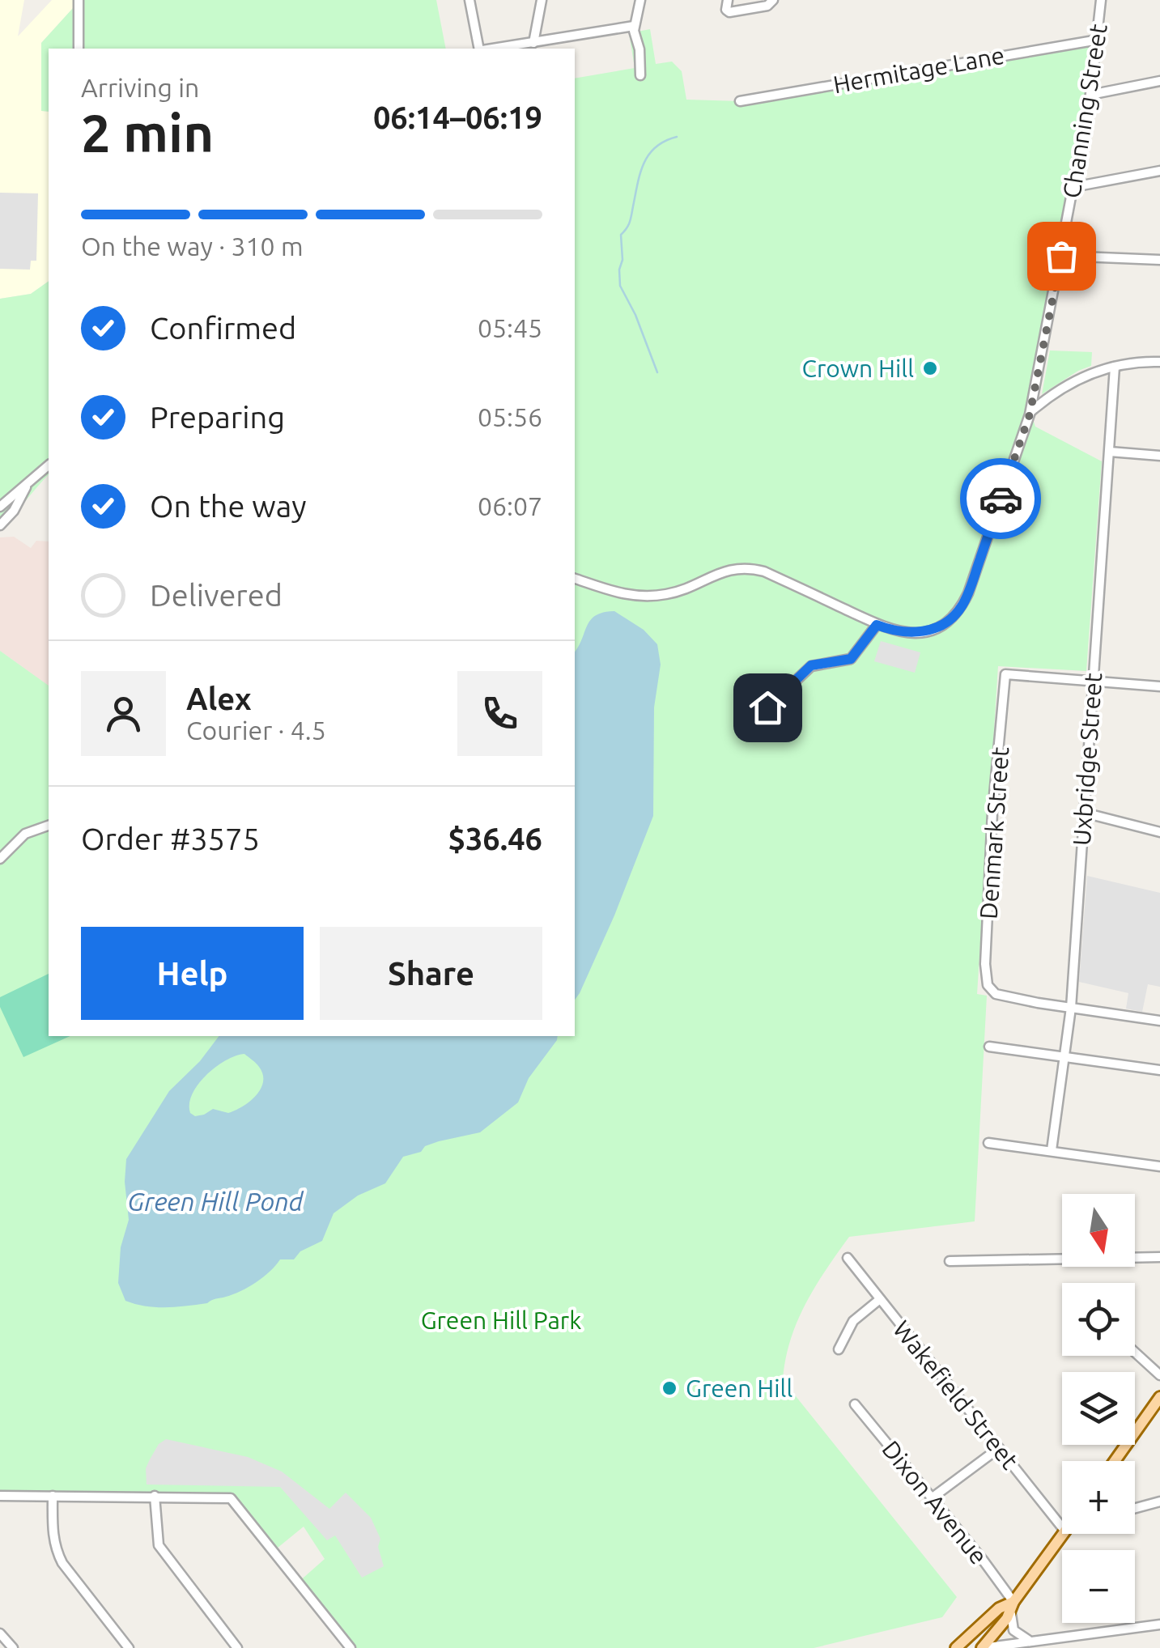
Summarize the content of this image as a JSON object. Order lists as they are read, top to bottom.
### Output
{
  "streets": {
    "street": [
      "Hermitage Lane",
      "Channing Street",
      "Uxbridge Street",
      "Denmark Street",
      "Wakefield Street",
      "Dixon Avenue"
    ]
  },
  "crossings": [
    ["Hermitage Lane", "Channing Street"],
    ["Uxbridge Street", "Denmark Street"]
  ],
  "water": ["Green Hill Pond"],
  "parks": ["Green Hill Park"],
  "places": ["Crown Hill", "Green Hill"],
  "north": "bottom",
  "page": {
    "heading": ["2 min", "Arriving in", "06:14–06:19"],
    "panel": [
      "Alex",
      "Courier · 4.5",
      "Order #3575",
      "$36.46"
    ],
    "bar": "On the way · 310 m",
    "list": [
      ["Confirmed", "05:45"],
      ["Preparing", "05:56"],
      ["On the way", "06:07"],
      "Delivered"
    ],
    "buttons": ["Help", "Share"],
    "map_buttons": ["+", "−"]
  }
}
